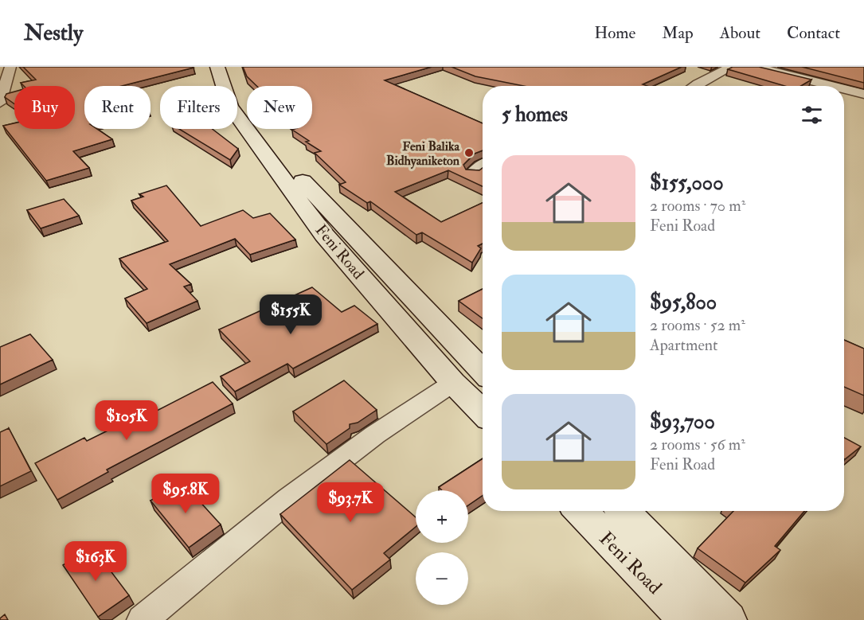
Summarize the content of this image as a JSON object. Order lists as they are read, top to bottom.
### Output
{
  "streets": {
    "main road": ["Feni Road"]
  },
  "places": ["Feni Balika Bidhyaniketon"],
  "page": {
    "header": "Nestly",
    "nav": [
      "Home",
      "Map",
      "About",
      "Contact"
    ],
    "chip": [
      "Buy",
      "Rent",
      "Filters",
      "New"
    ],
    "heading": "5 homes",
    "list": [
      {
        "name": "$155,000",
        "note": "2 rooms · 70 m² · Feni Road"
      },
      {
        "name": "$95,800",
        "note": "2 rooms · 52 m² · Apartment"
      },
      {
        "name": "$93,700",
        "note": "2 rooms · 56 m² · Feni Road"
      }
    ],
    "price": [
      "$155K",
      "$105K",
      "$95.8K",
      "$93.7K",
      "$163K"
    ],
    "map_buttons": ["+", "−"]
  }
}
